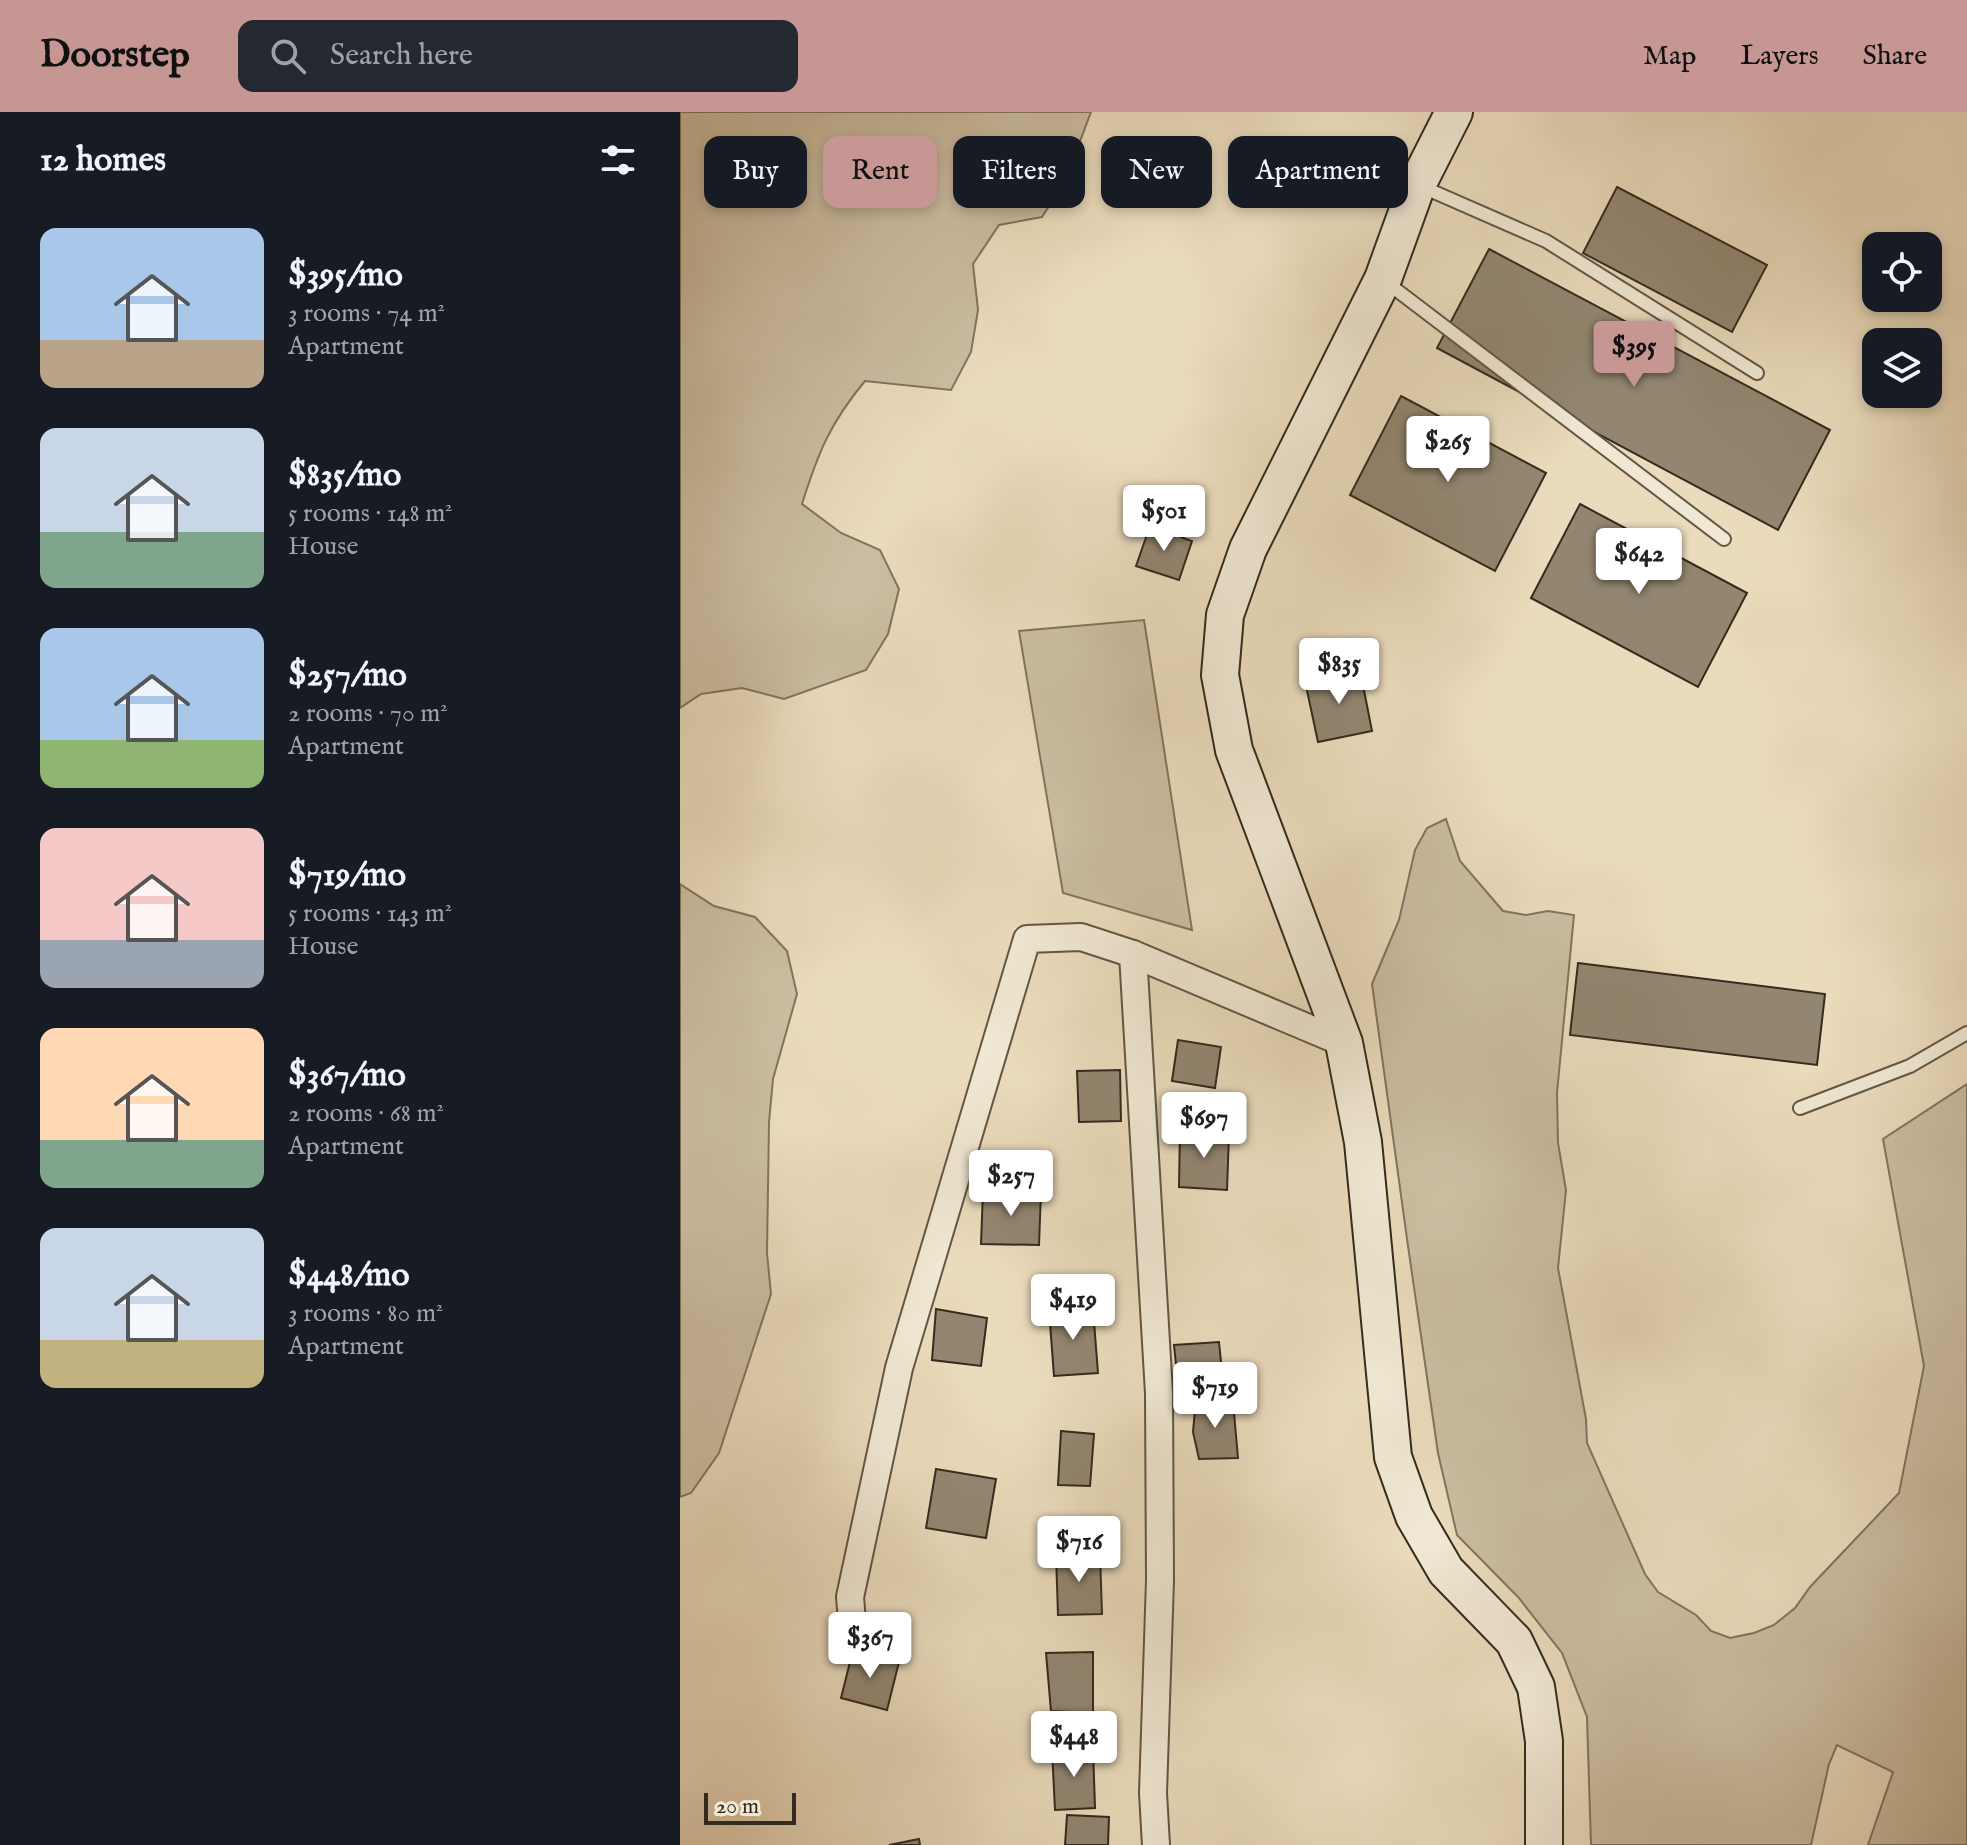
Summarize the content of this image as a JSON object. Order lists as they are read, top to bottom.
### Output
{
  "scale_bar": "20 m",
  "page": {
    "header": "Doorstep",
    "search": "Search here",
    "nav": ["Map", "Layers", "Share"],
    "heading": "12 homes",
    "chip": [
      "Buy",
      "Rent",
      "Filters",
      "New",
      "Apartment"
    ],
    "list": [
      {
        "name": "$395/mo",
        "note": "3 rooms · 74 m² · Apartment"
      },
      {
        "name": "$835/mo",
        "note": "5 rooms · 148 m² · House"
      },
      {
        "name": "$257/mo",
        "note": "2 rooms · 70 m² · Apartment"
      },
      {
        "name": "$719/mo",
        "note": "5 rooms · 143 m² · House"
      },
      {
        "name": "$367/mo",
        "note": "2 rooms · 68 m² · Apartment"
      },
      {
        "name": "$448/mo",
        "note": "3 rooms · 80 m² · Apartment"
      }
    ],
    "price": [
      "$395",
      "$265",
      "$501",
      "$642",
      "$835",
      "$697",
      "$257",
      "$419",
      "$719",
      "$716",
      "$367",
      "$448"
    ],
    "scale": "20 m"
  }
}
